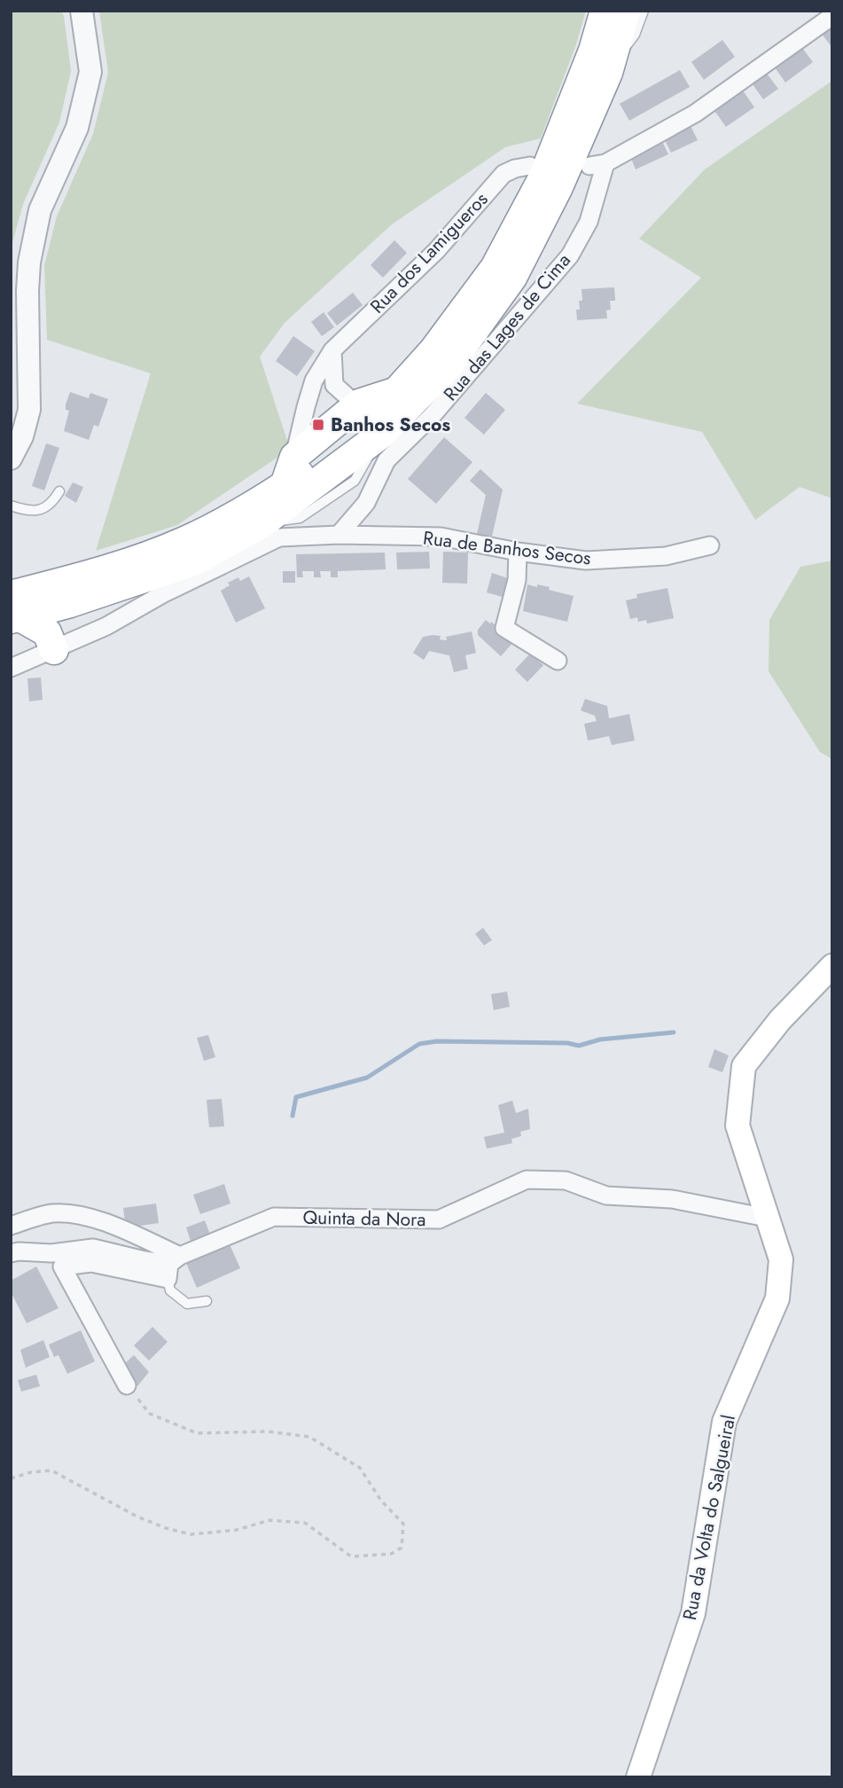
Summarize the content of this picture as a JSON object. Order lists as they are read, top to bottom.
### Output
{
  "streets": {
    "main road": ["Rua da Volta do Salgueiral"],
    "street": [
      "Rua dos Lamigueros",
      "Rua das Lages de Cima",
      "Rua de Banhos Secos",
      "Quinta da Nora"
    ]
  },
  "crossings": [
    ["Rua das Lages de Cima", "Rua de Banhos Secos"],
    ["Quinta da Nora", "Rua da Volta do Salgueiral"]
  ],
  "places": {
    "transit": ["Banhos Secos"]
  }
}
